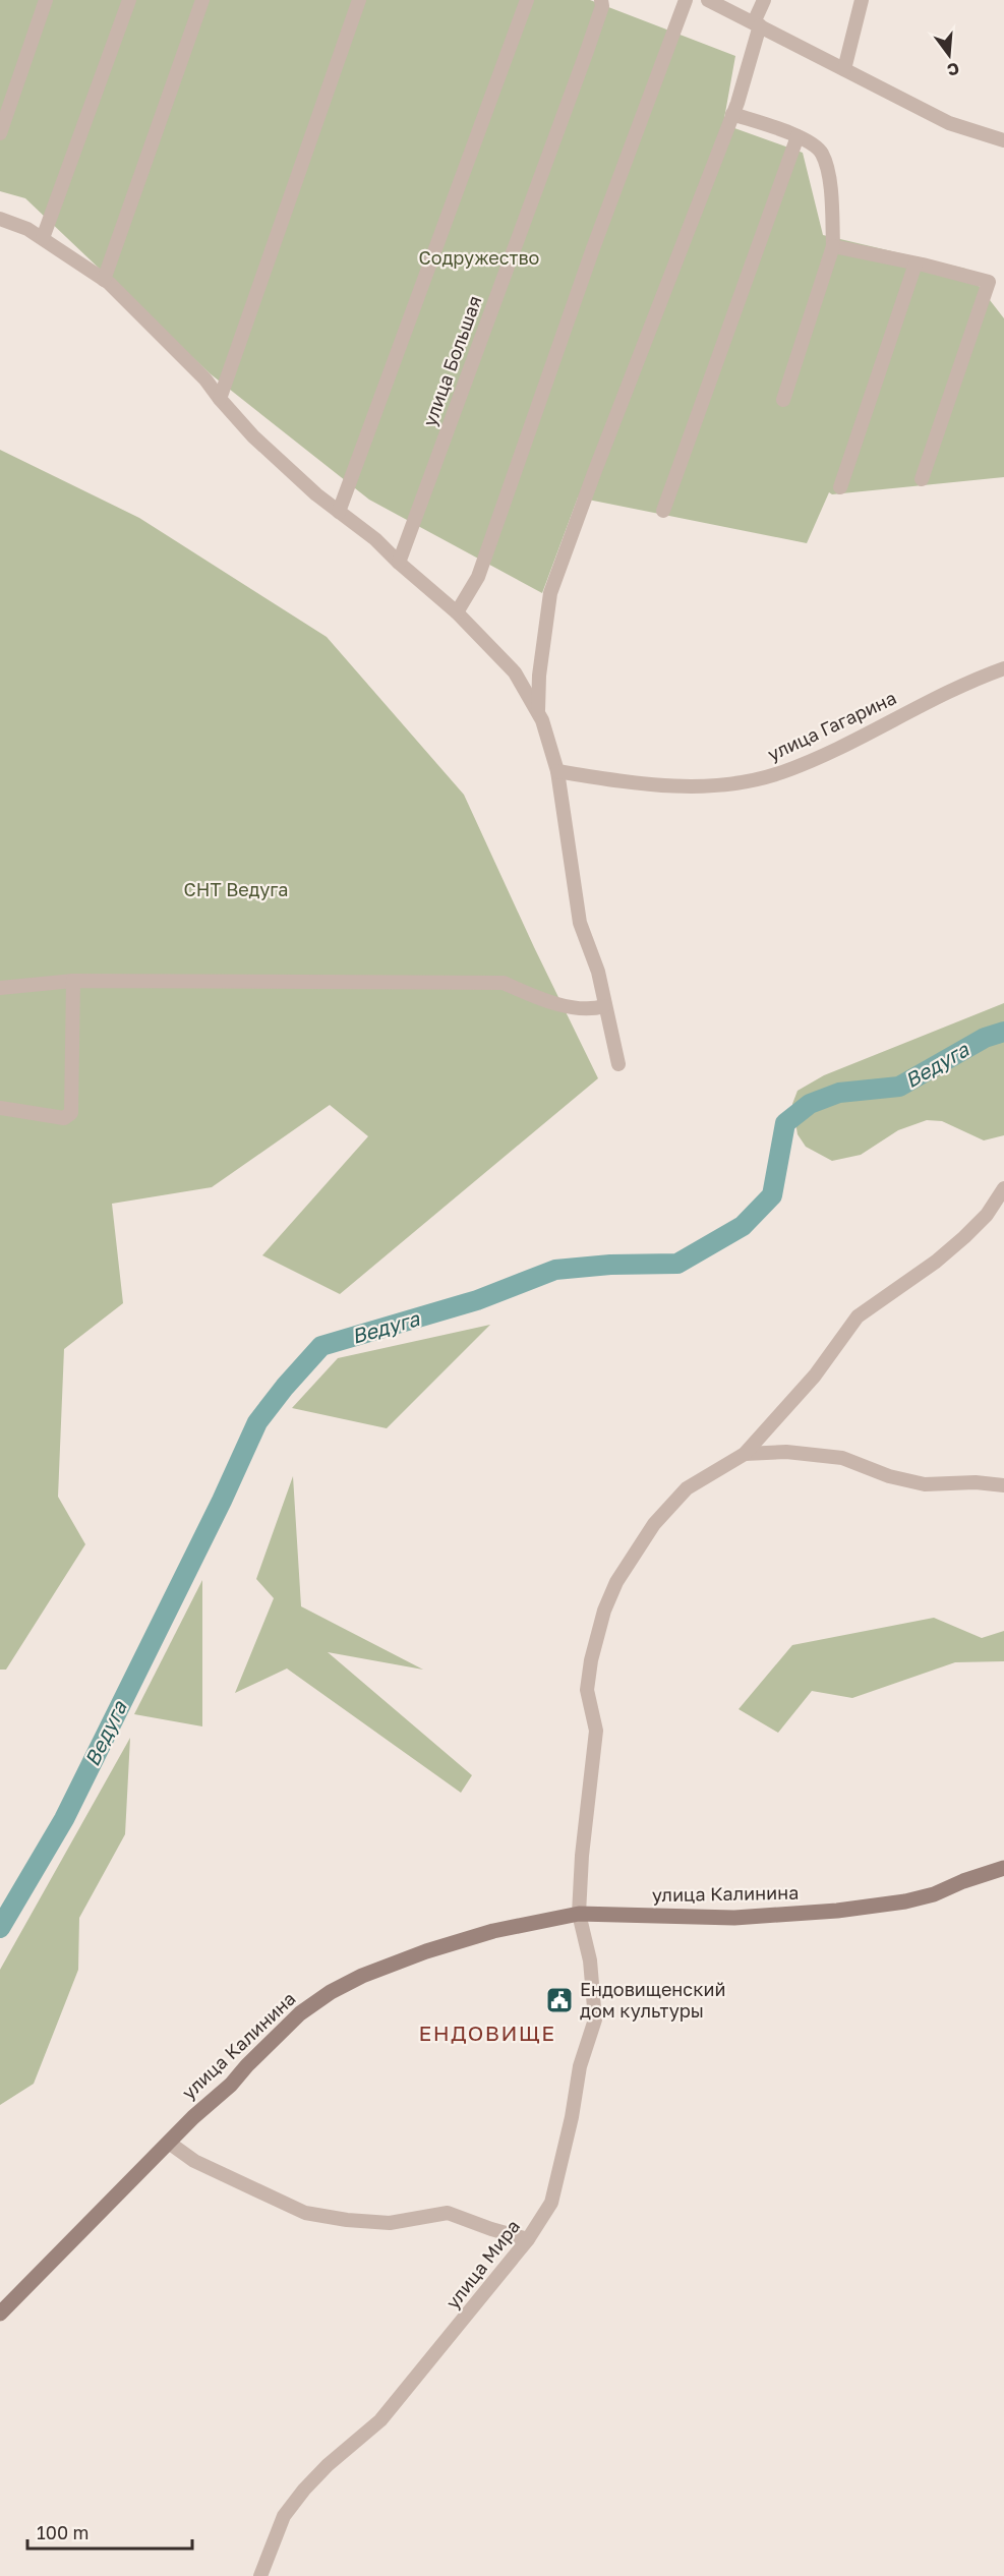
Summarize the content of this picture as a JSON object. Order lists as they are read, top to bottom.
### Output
{
  "streets": {
    "street": [
      "улица Большая",
      "улица Гагарина",
      "улица Калинина",
      "улица Мира"
    ]
  },
  "crossings": [
    ["улица Калинина", "улица Мира"]
  ],
  "districts": ["ЕНДОВИЩЕ"],
  "water": ["Ведуга"],
  "parks": ["Содружество", "СНТ Ведуга"],
  "places": {
    "public building": ["Ендовищенский дом культуры"]
  },
  "scale_bar": "100 m",
  "north": "bottom"
}
